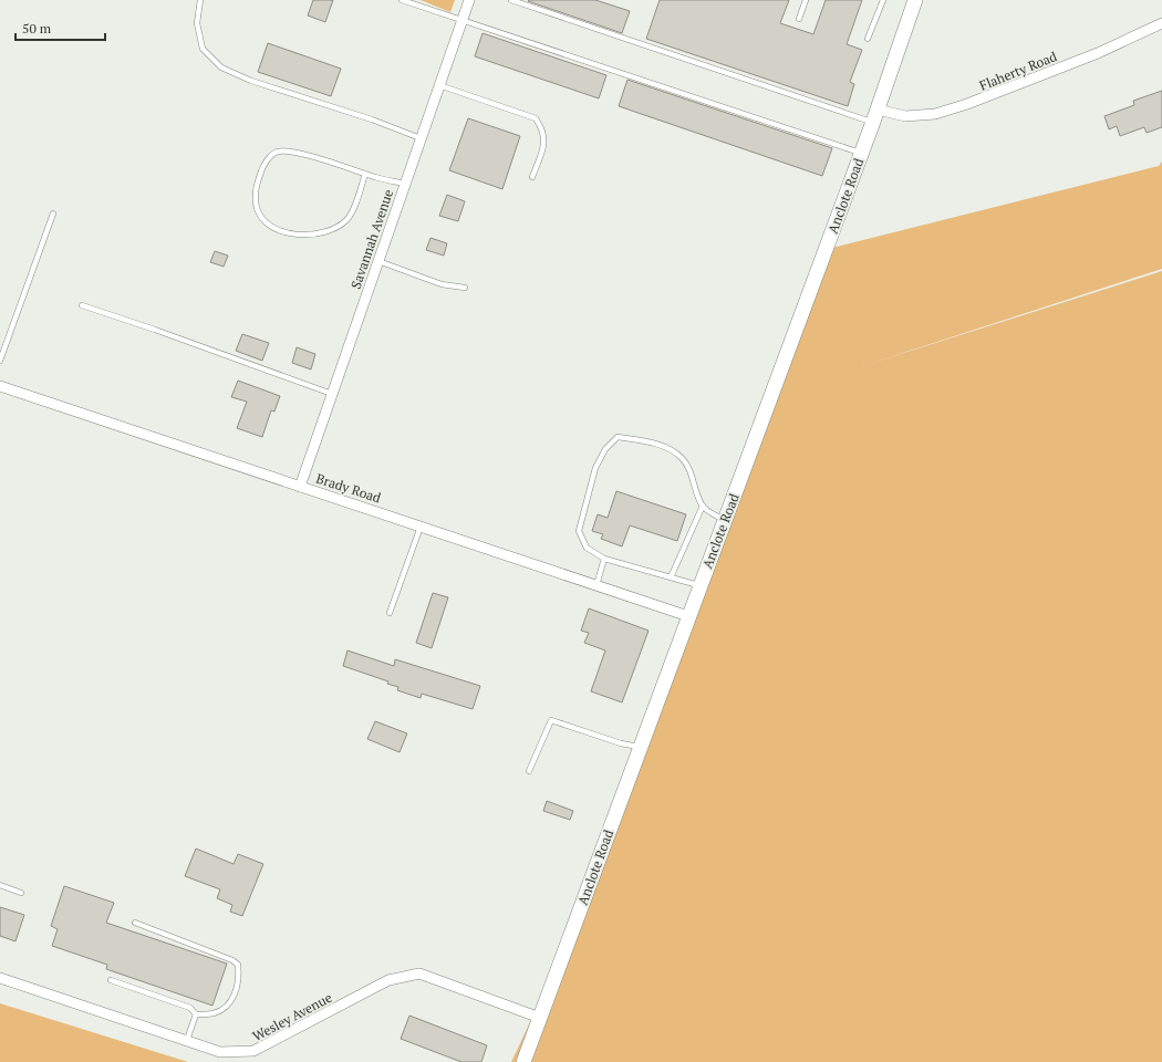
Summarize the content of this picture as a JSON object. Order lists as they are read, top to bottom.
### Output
{
  "streets": {
    "street": [
      "Flaherty Road",
      "Anclote Road",
      "Savannah Avenue",
      "Brady Road",
      "Wesley Avenue"
    ]
  },
  "crossings": [
    ["Flaherty Road", "Anclote Road"],
    ["Anclote Road", "Brady Road"],
    ["Anclote Road", "Wesley Avenue"],
    ["Savannah Avenue", "Brady Road"]
  ],
  "scale_bar": "50 m"
}
